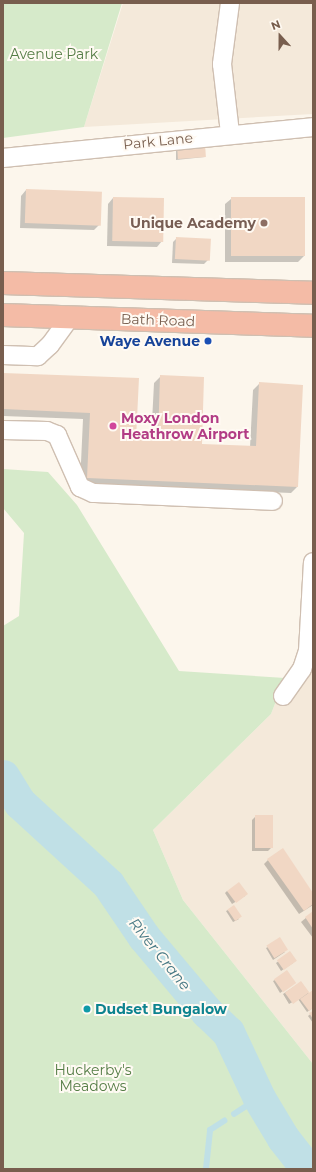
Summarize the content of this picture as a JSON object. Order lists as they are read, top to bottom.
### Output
{
  "streets": {
    "highway": ["Bath Road"],
    "street": ["Park Lane"]
  },
  "water": ["River Crane"],
  "parks": ["Avenue Park", "Huckerby's Meadows"],
  "places": [
    "Unique Academy",
    "Waye Avenue",
    "Moxy London Heathrow Airport",
    "Dudset Bungalow"
  ],
  "north": "top"
}
